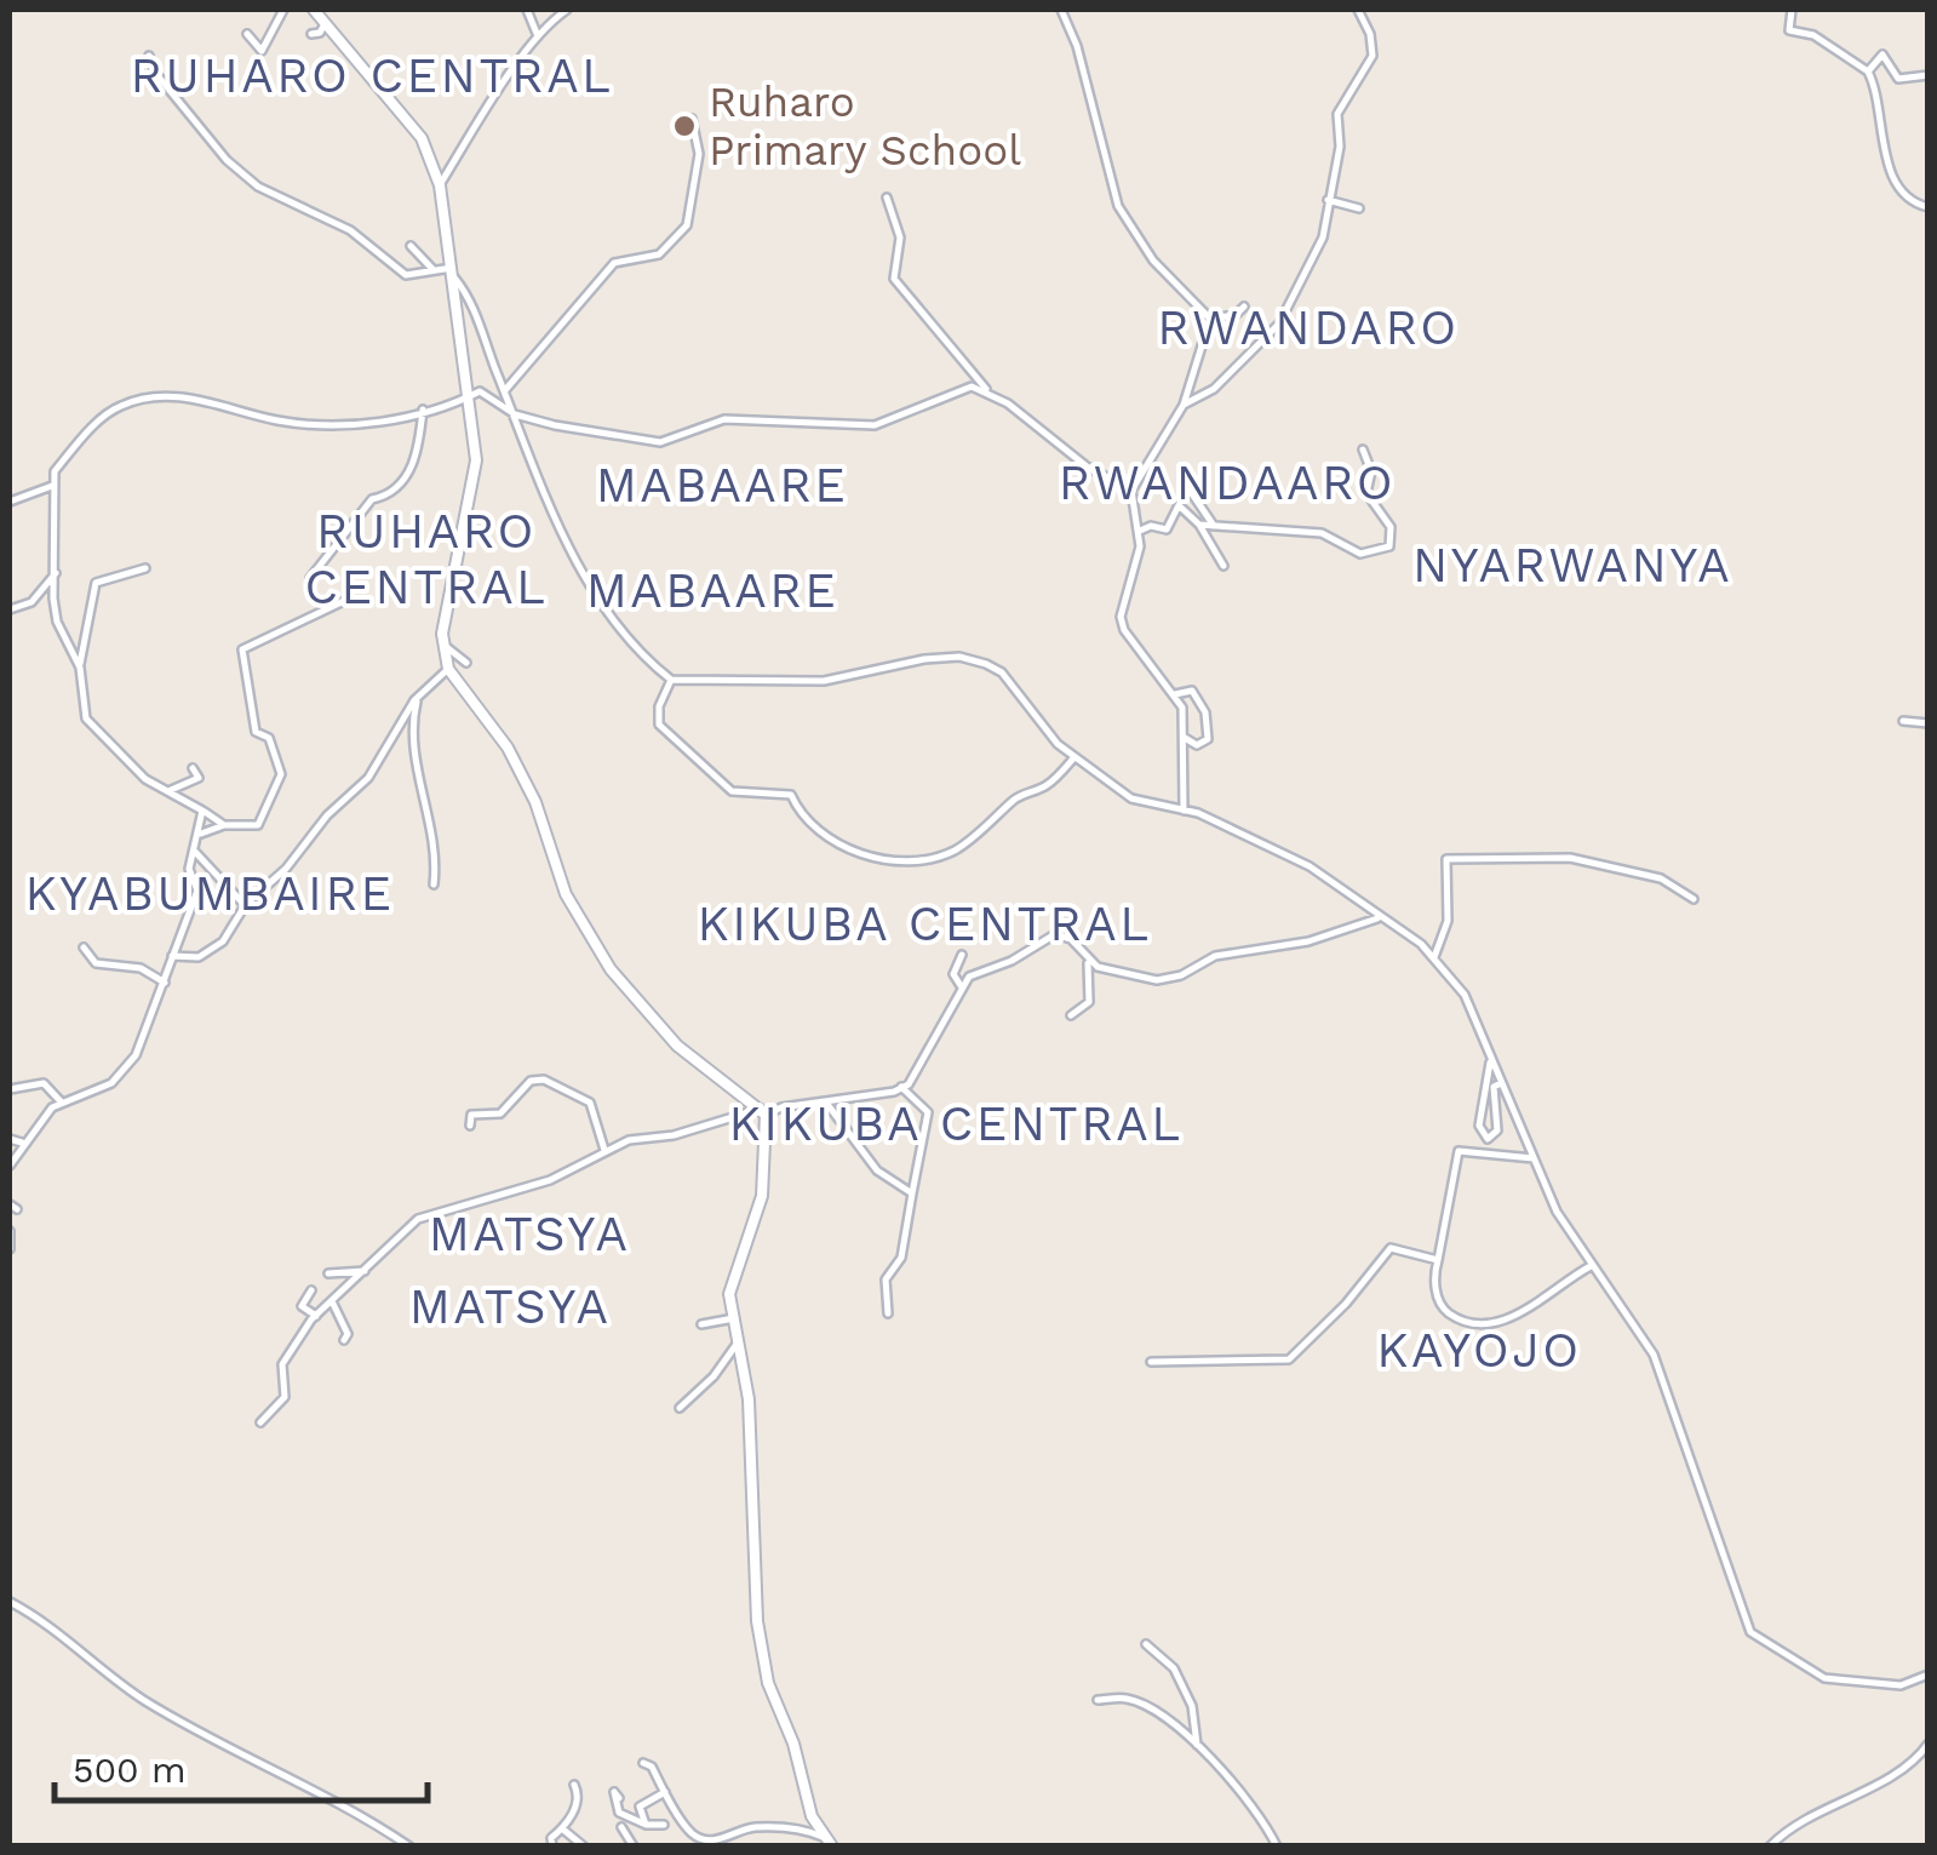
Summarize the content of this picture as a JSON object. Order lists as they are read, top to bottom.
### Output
{
  "districts": [
    "RUHARO CENTRAL",
    "RWANDARO",
    "RWANDAARO",
    "MABAARE",
    "RUHARO CENTRAL",
    "NYARWANYA",
    "MABAARE",
    "KYABUMBAIRE",
    "KIKUBA CENTRAL",
    "KIKUBA CENTRAL",
    "MATSYA",
    "MATSYA",
    "KAYOJO"
  ],
  "places": ["Ruharo Primary School"],
  "scale_bar": "500 m"
}
